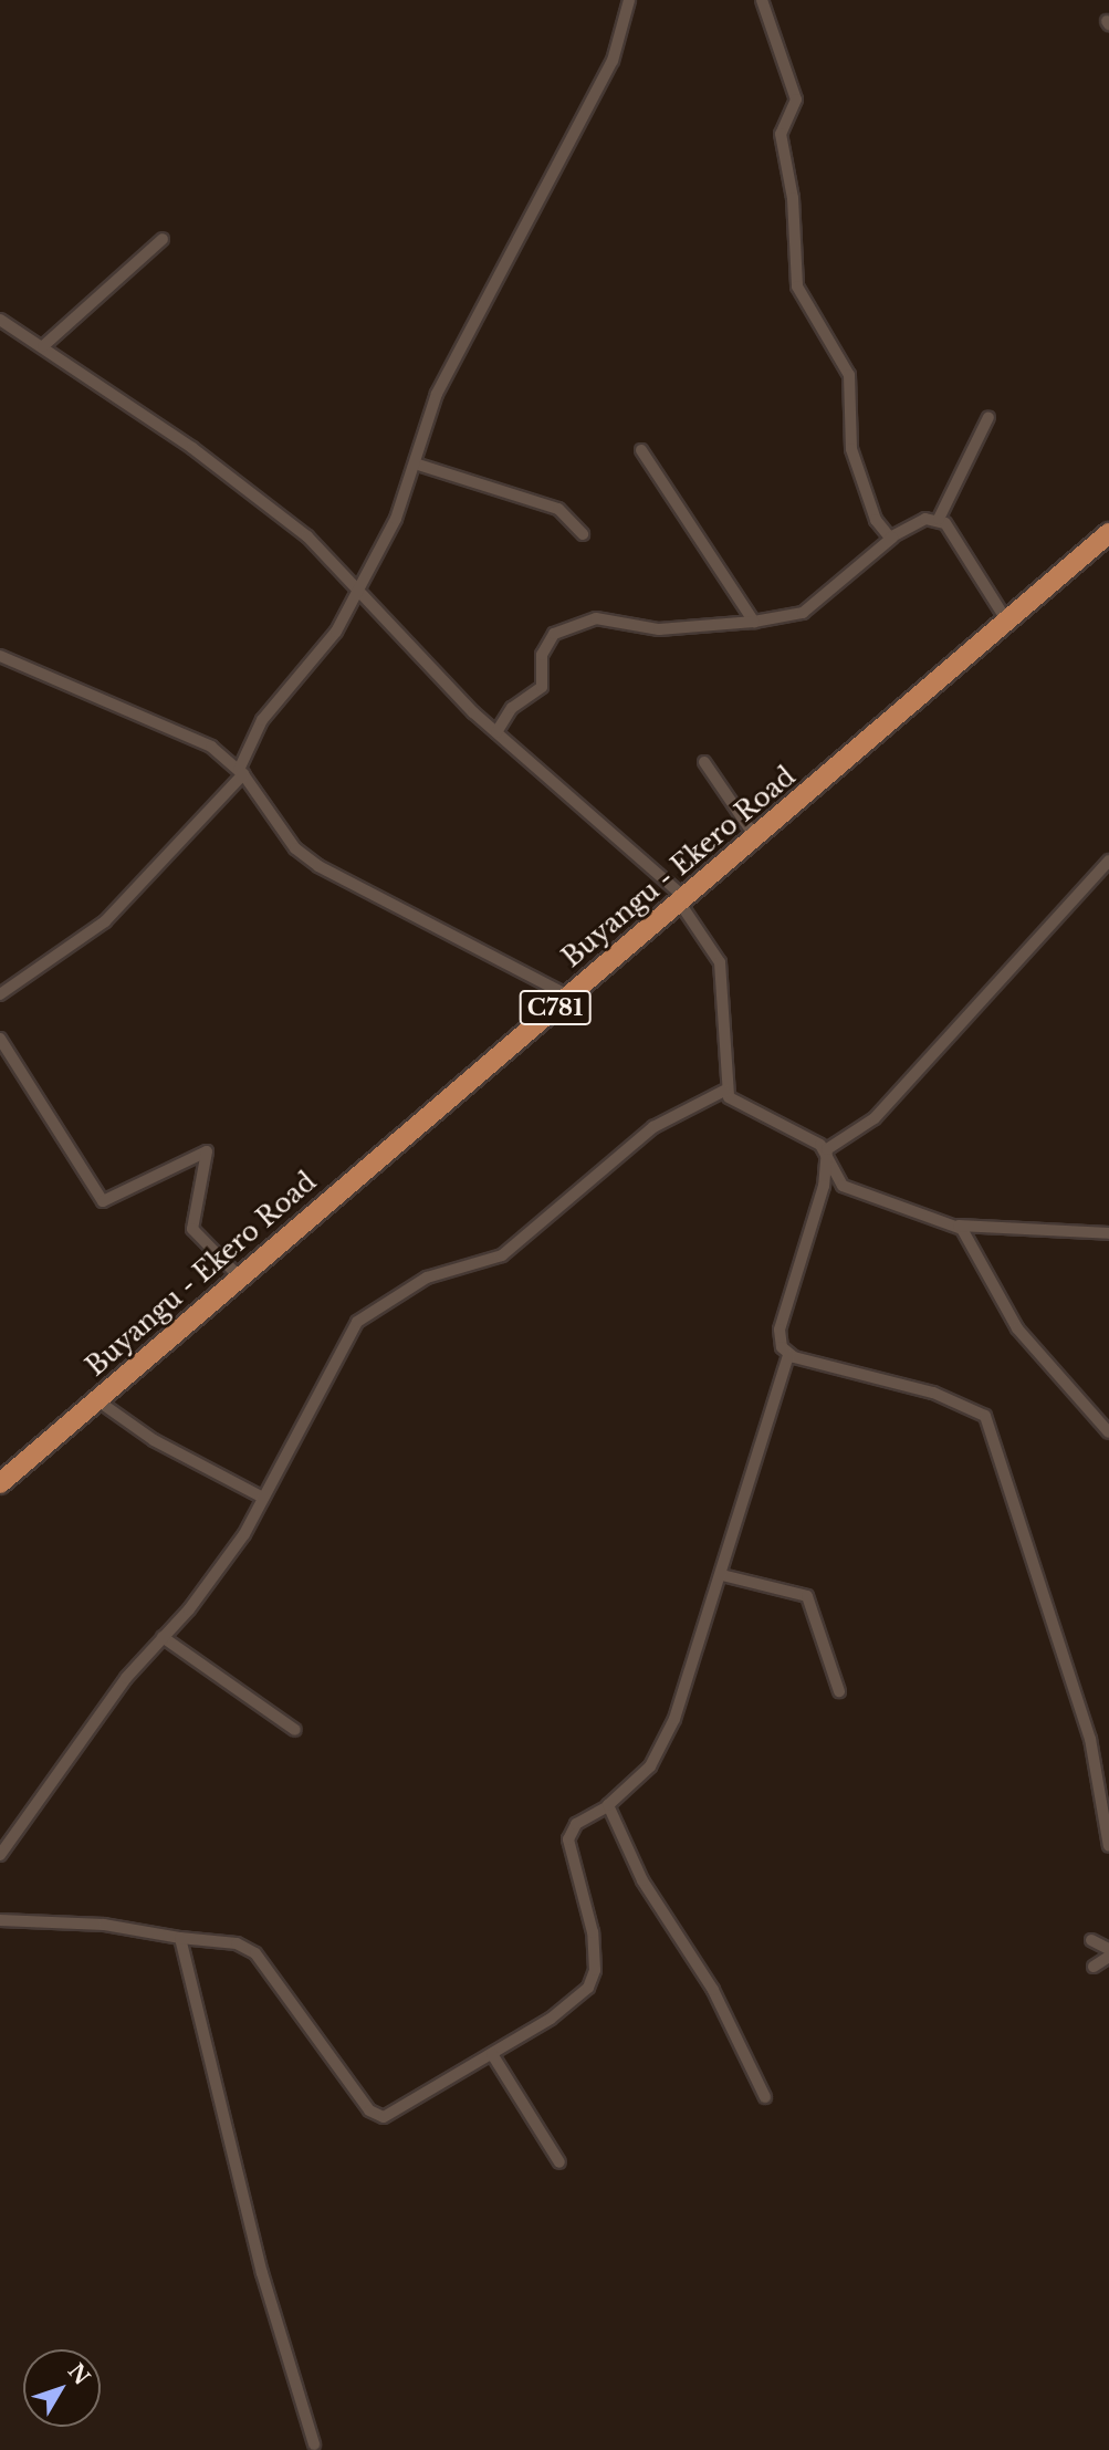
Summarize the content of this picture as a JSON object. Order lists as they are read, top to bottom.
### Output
{
  "streets": {
    "main road": ["Buyangu - Ekero Road", "C781"]
  },
  "north": "top right"
}
